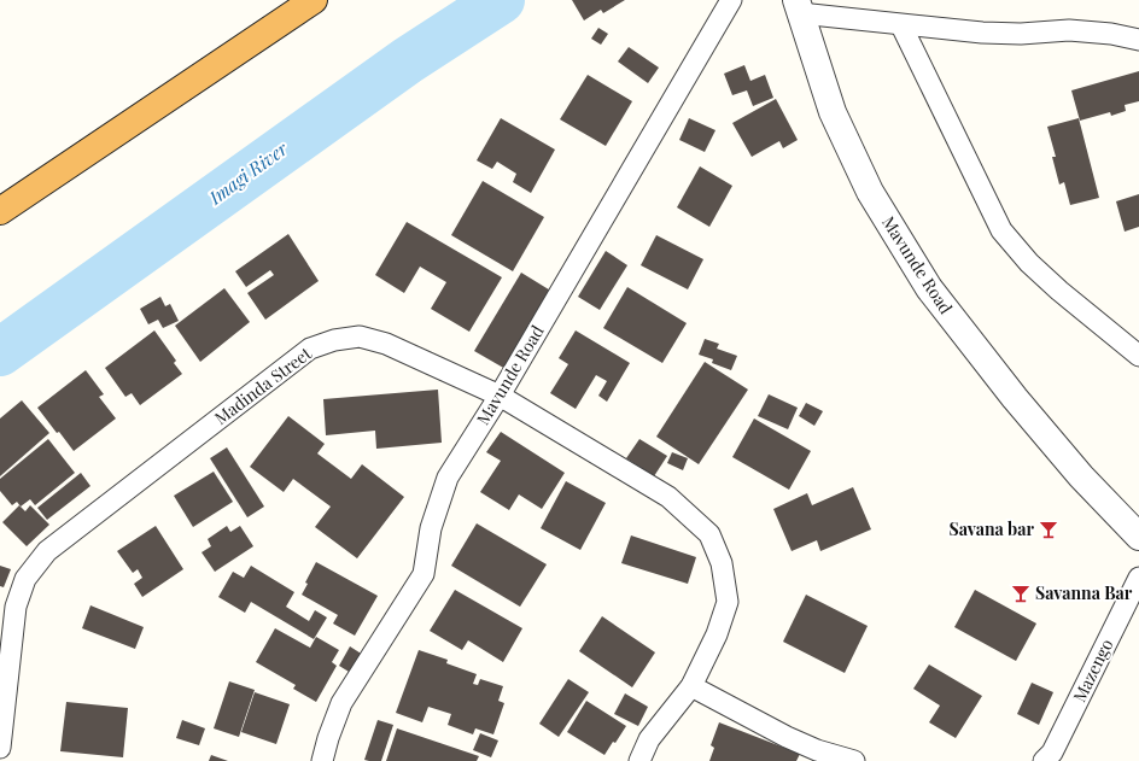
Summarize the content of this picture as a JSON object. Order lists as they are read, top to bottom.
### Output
{
  "streets": {
    "street": ["Mavunde Road", "Madinda Street", "Mazengo"]
  },
  "crossings": [
    ["Mavunde Road", "Madinda Street"]
  ],
  "water": ["Imagi River"],
  "places": {
    "bar": ["Savana bar", "Savanna Bar"]
  }
}
